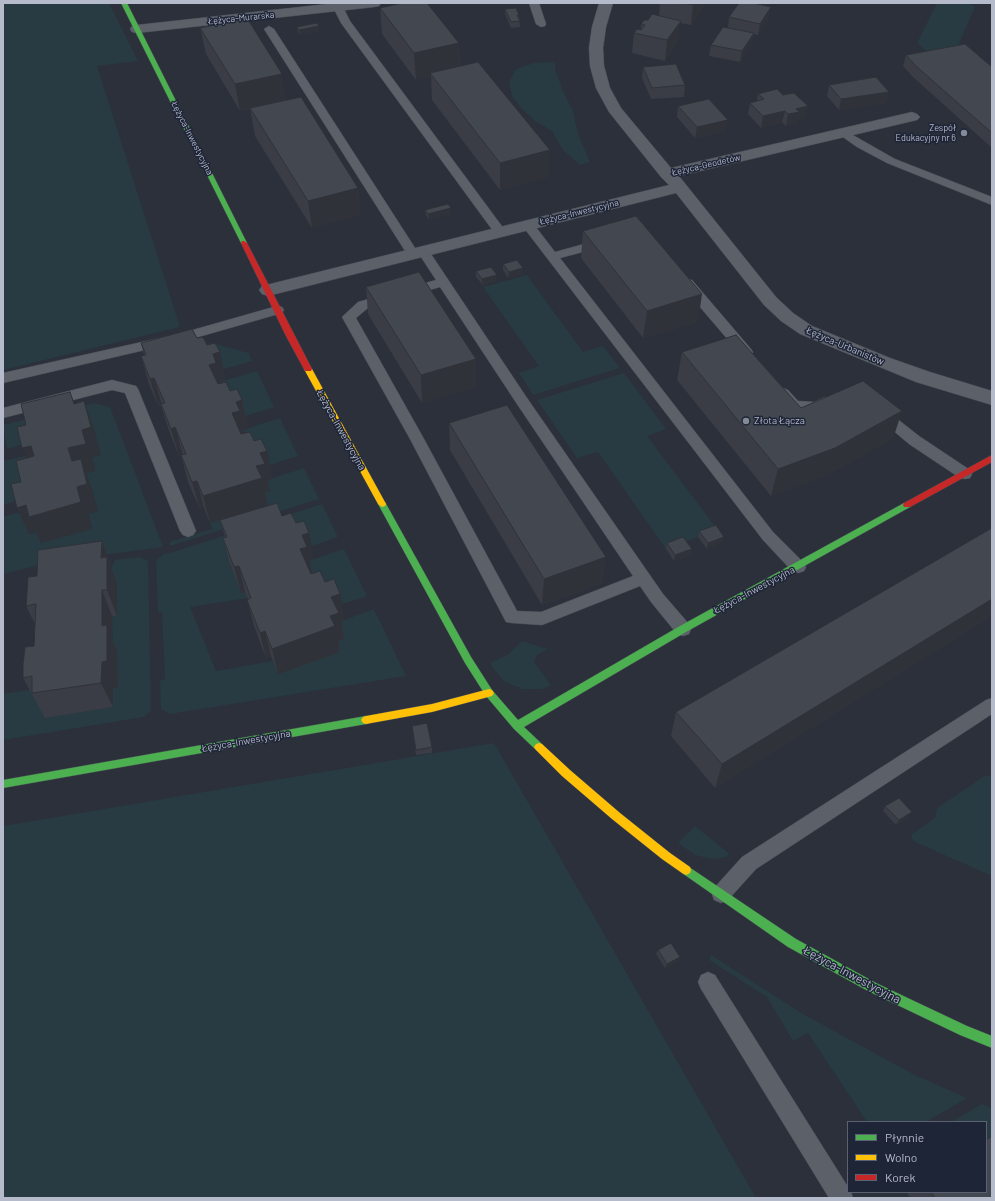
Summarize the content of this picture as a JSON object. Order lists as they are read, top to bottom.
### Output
{
  "streets": {
    "street": [
      "Łężyca-Murarska",
      "Łężyca-Inwestycyjna",
      "Łężyca-Geodetów",
      "Łężyca-Urbanistów"
    ]
  },
  "crossings": [
    ["Łężyca-Murarska", "Łężyca-Inwestycyjna"],
    ["Łężyca-Inwestycyjna", "Łężyca-Urbanistów"],
    ["Łężyca-Geodetów", "Łężyca-Urbanistów"]
  ],
  "places": ["Zespół Edukacyjny nr 6", "Złota Łącza"],
  "legend": ["Płynnie", "Wolno", "Korek"]
}
